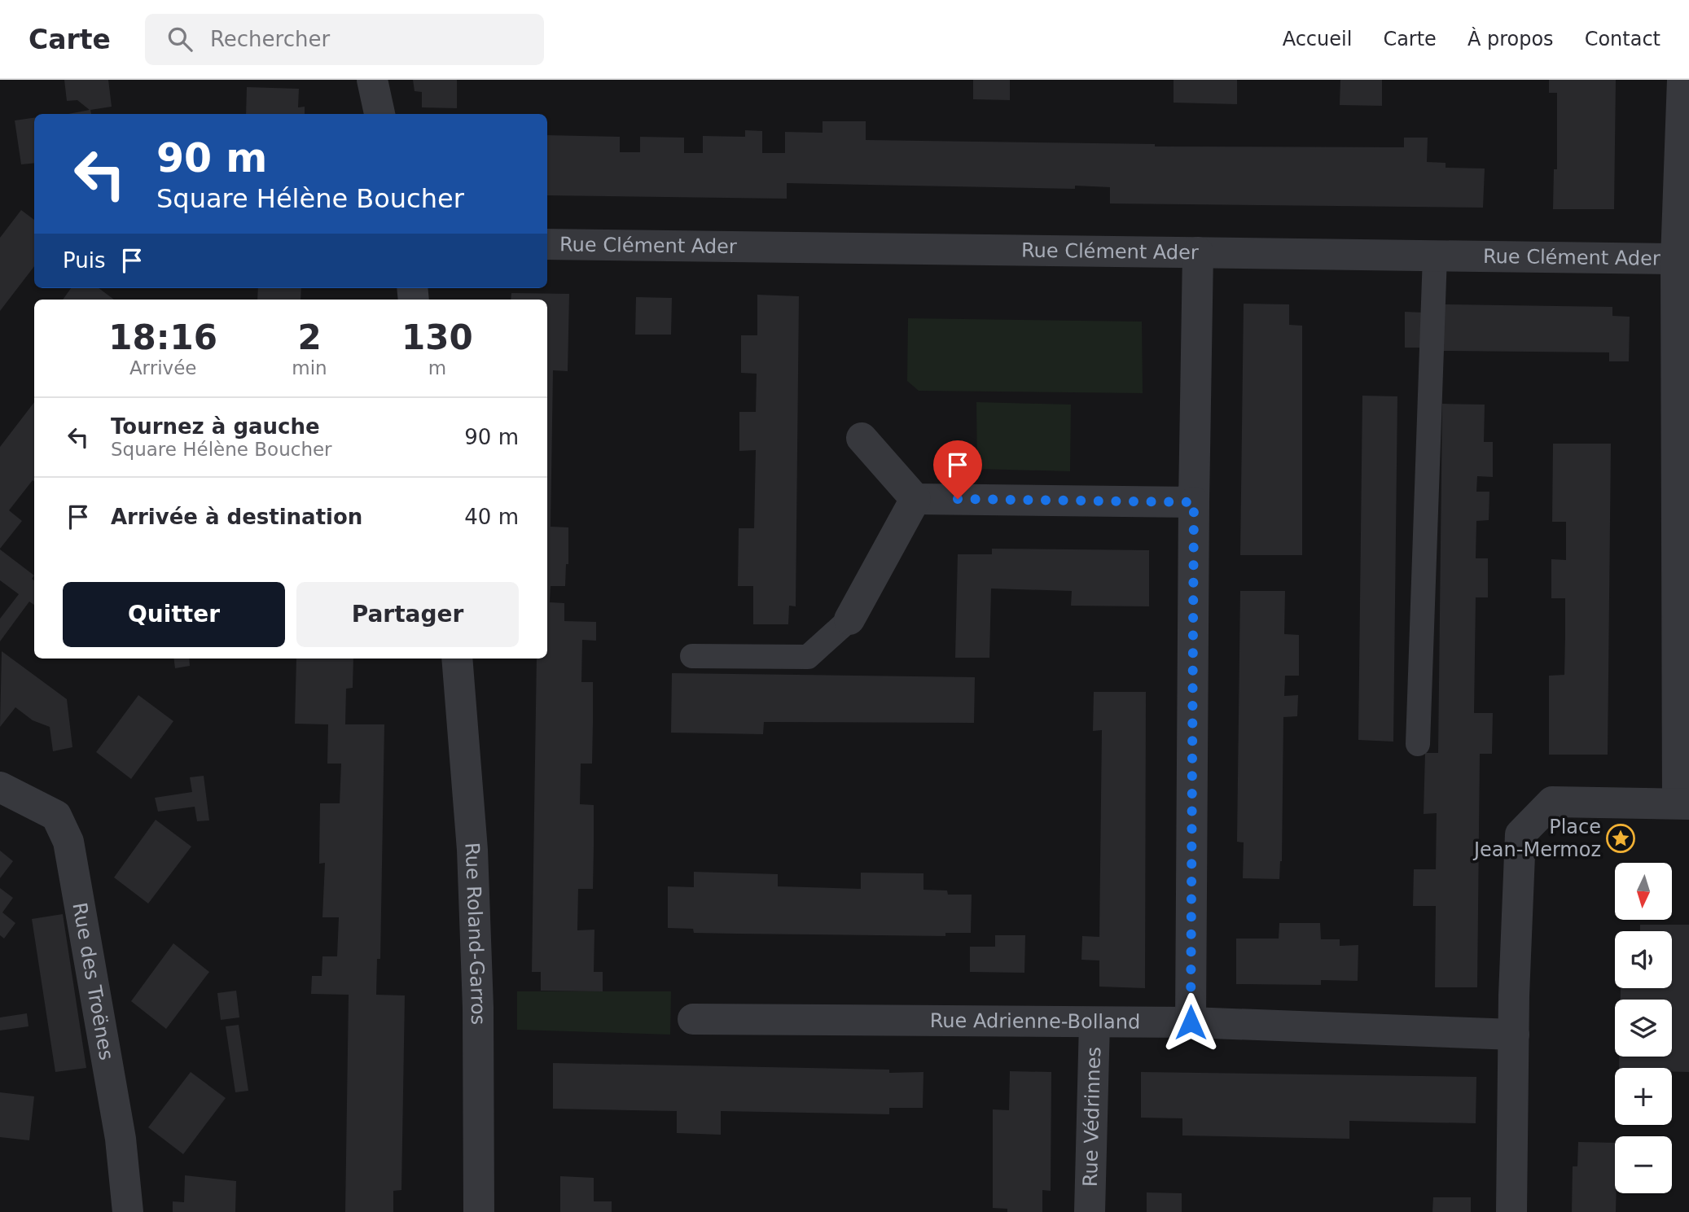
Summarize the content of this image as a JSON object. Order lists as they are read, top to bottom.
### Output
{
  "streets": {
    "street": [
      "Rue Clément Ader",
      "Rue Roland-Garros",
      "Rue des Troënes",
      "Rue Adrienne-Bolland",
      "Rue Védrinnes"
    ]
  },
  "crossings": [
    ["Rue Adrienne-Bolland", "Rue Védrinnes"]
  ],
  "places": {
    "place": ["Place Jean-Mermoz"]
  },
  "north": "bottom",
  "page": {
    "header": "Carte",
    "search": "Rechercher",
    "nav": [
      "Accueil",
      "Carte",
      "À propos",
      "Contact"
    ],
    "turn": ["90 m", "Square Hélène Boucher"],
    "then": "Puis",
    "eta": [
      "18:16",
      "Arrivée",
      "2",
      "min",
      "130",
      "m"
    ],
    "list": [
      {
        "name": "Tournez à gauche",
        "note": "Square Hélène Boucher",
        "value": "90 m"
      },
      {
        "name": "Arrivée à destination",
        "value": "40 m"
      }
    ],
    "buttons": ["Quitter", "Partager"],
    "map_buttons": ["+", "−"]
  }
}
